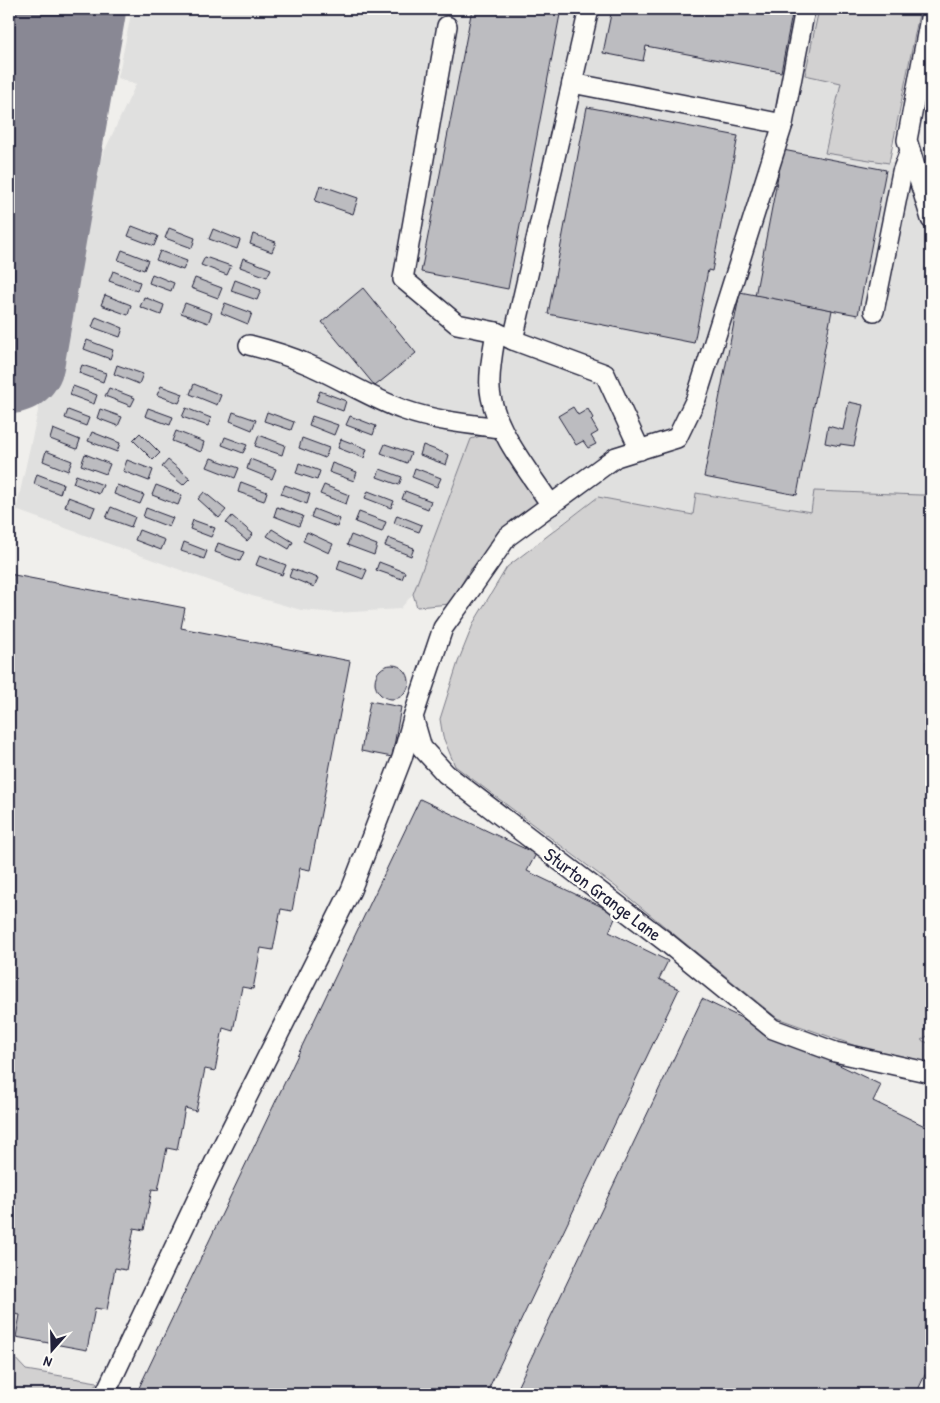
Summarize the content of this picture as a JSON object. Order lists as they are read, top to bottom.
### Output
{
  "streets": {
    "lane": ["Sturton Grange Lane"]
  },
  "north": "bottom"
}
